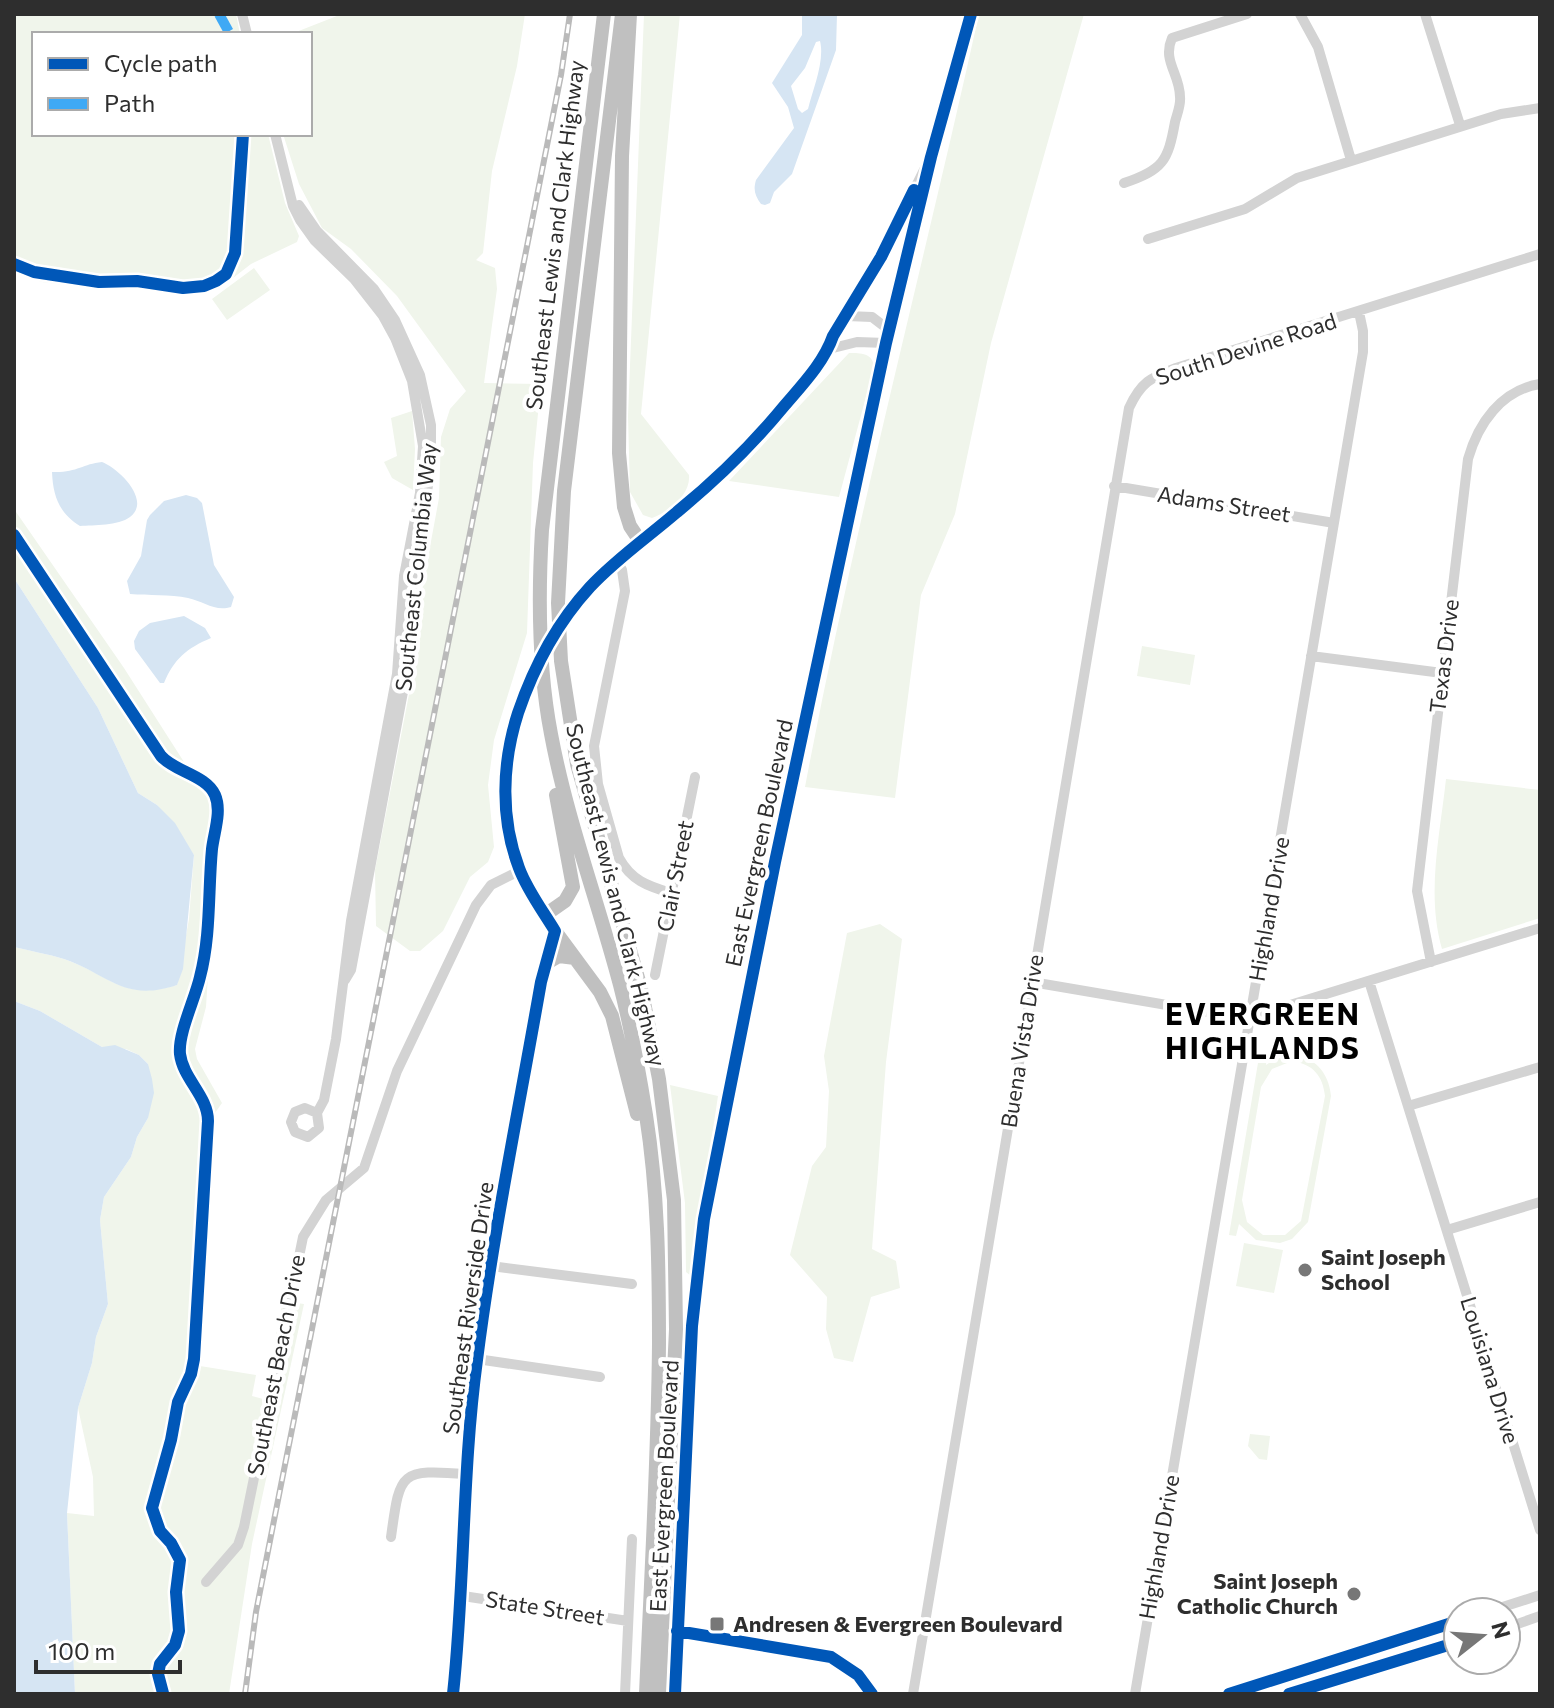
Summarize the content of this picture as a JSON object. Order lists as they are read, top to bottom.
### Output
{
  "streets": {
    "highway": ["Southeast Lewis and Clark Highway"],
    "street": [
      "South Devine Road",
      "Adams Street",
      "Southeast Columbia Way",
      "Texas Drive",
      "East Evergreen Boulevard",
      "Clair Street",
      "Highland Drive",
      "Buena Vista Drive",
      "Southeast Riverside Drive",
      "Southeast Beach Drive",
      "Louisiana Drive",
      "State Street"
    ]
  },
  "crossings": [
    ["South Devine Road", "Highland Drive"],
    ["South Devine Road", "Buena Vista Drive"],
    ["Adams Street", "Highland Drive"],
    ["Adams Street", "Buena Vista Drive"],
    ["Southeast Riverside Drive", "State Street"]
  ],
  "districts": ["EVERGREEN HIGHLANDS"],
  "places": {
    "other": ["Saint Joseph School", "Saint Joseph Catholic Church"],
    "transit": ["Andresen & Evergreen Boulevard"]
  },
  "legend": ["Cycle path", "Path"],
  "scale_bar": "100 m",
  "north": "right"
}
